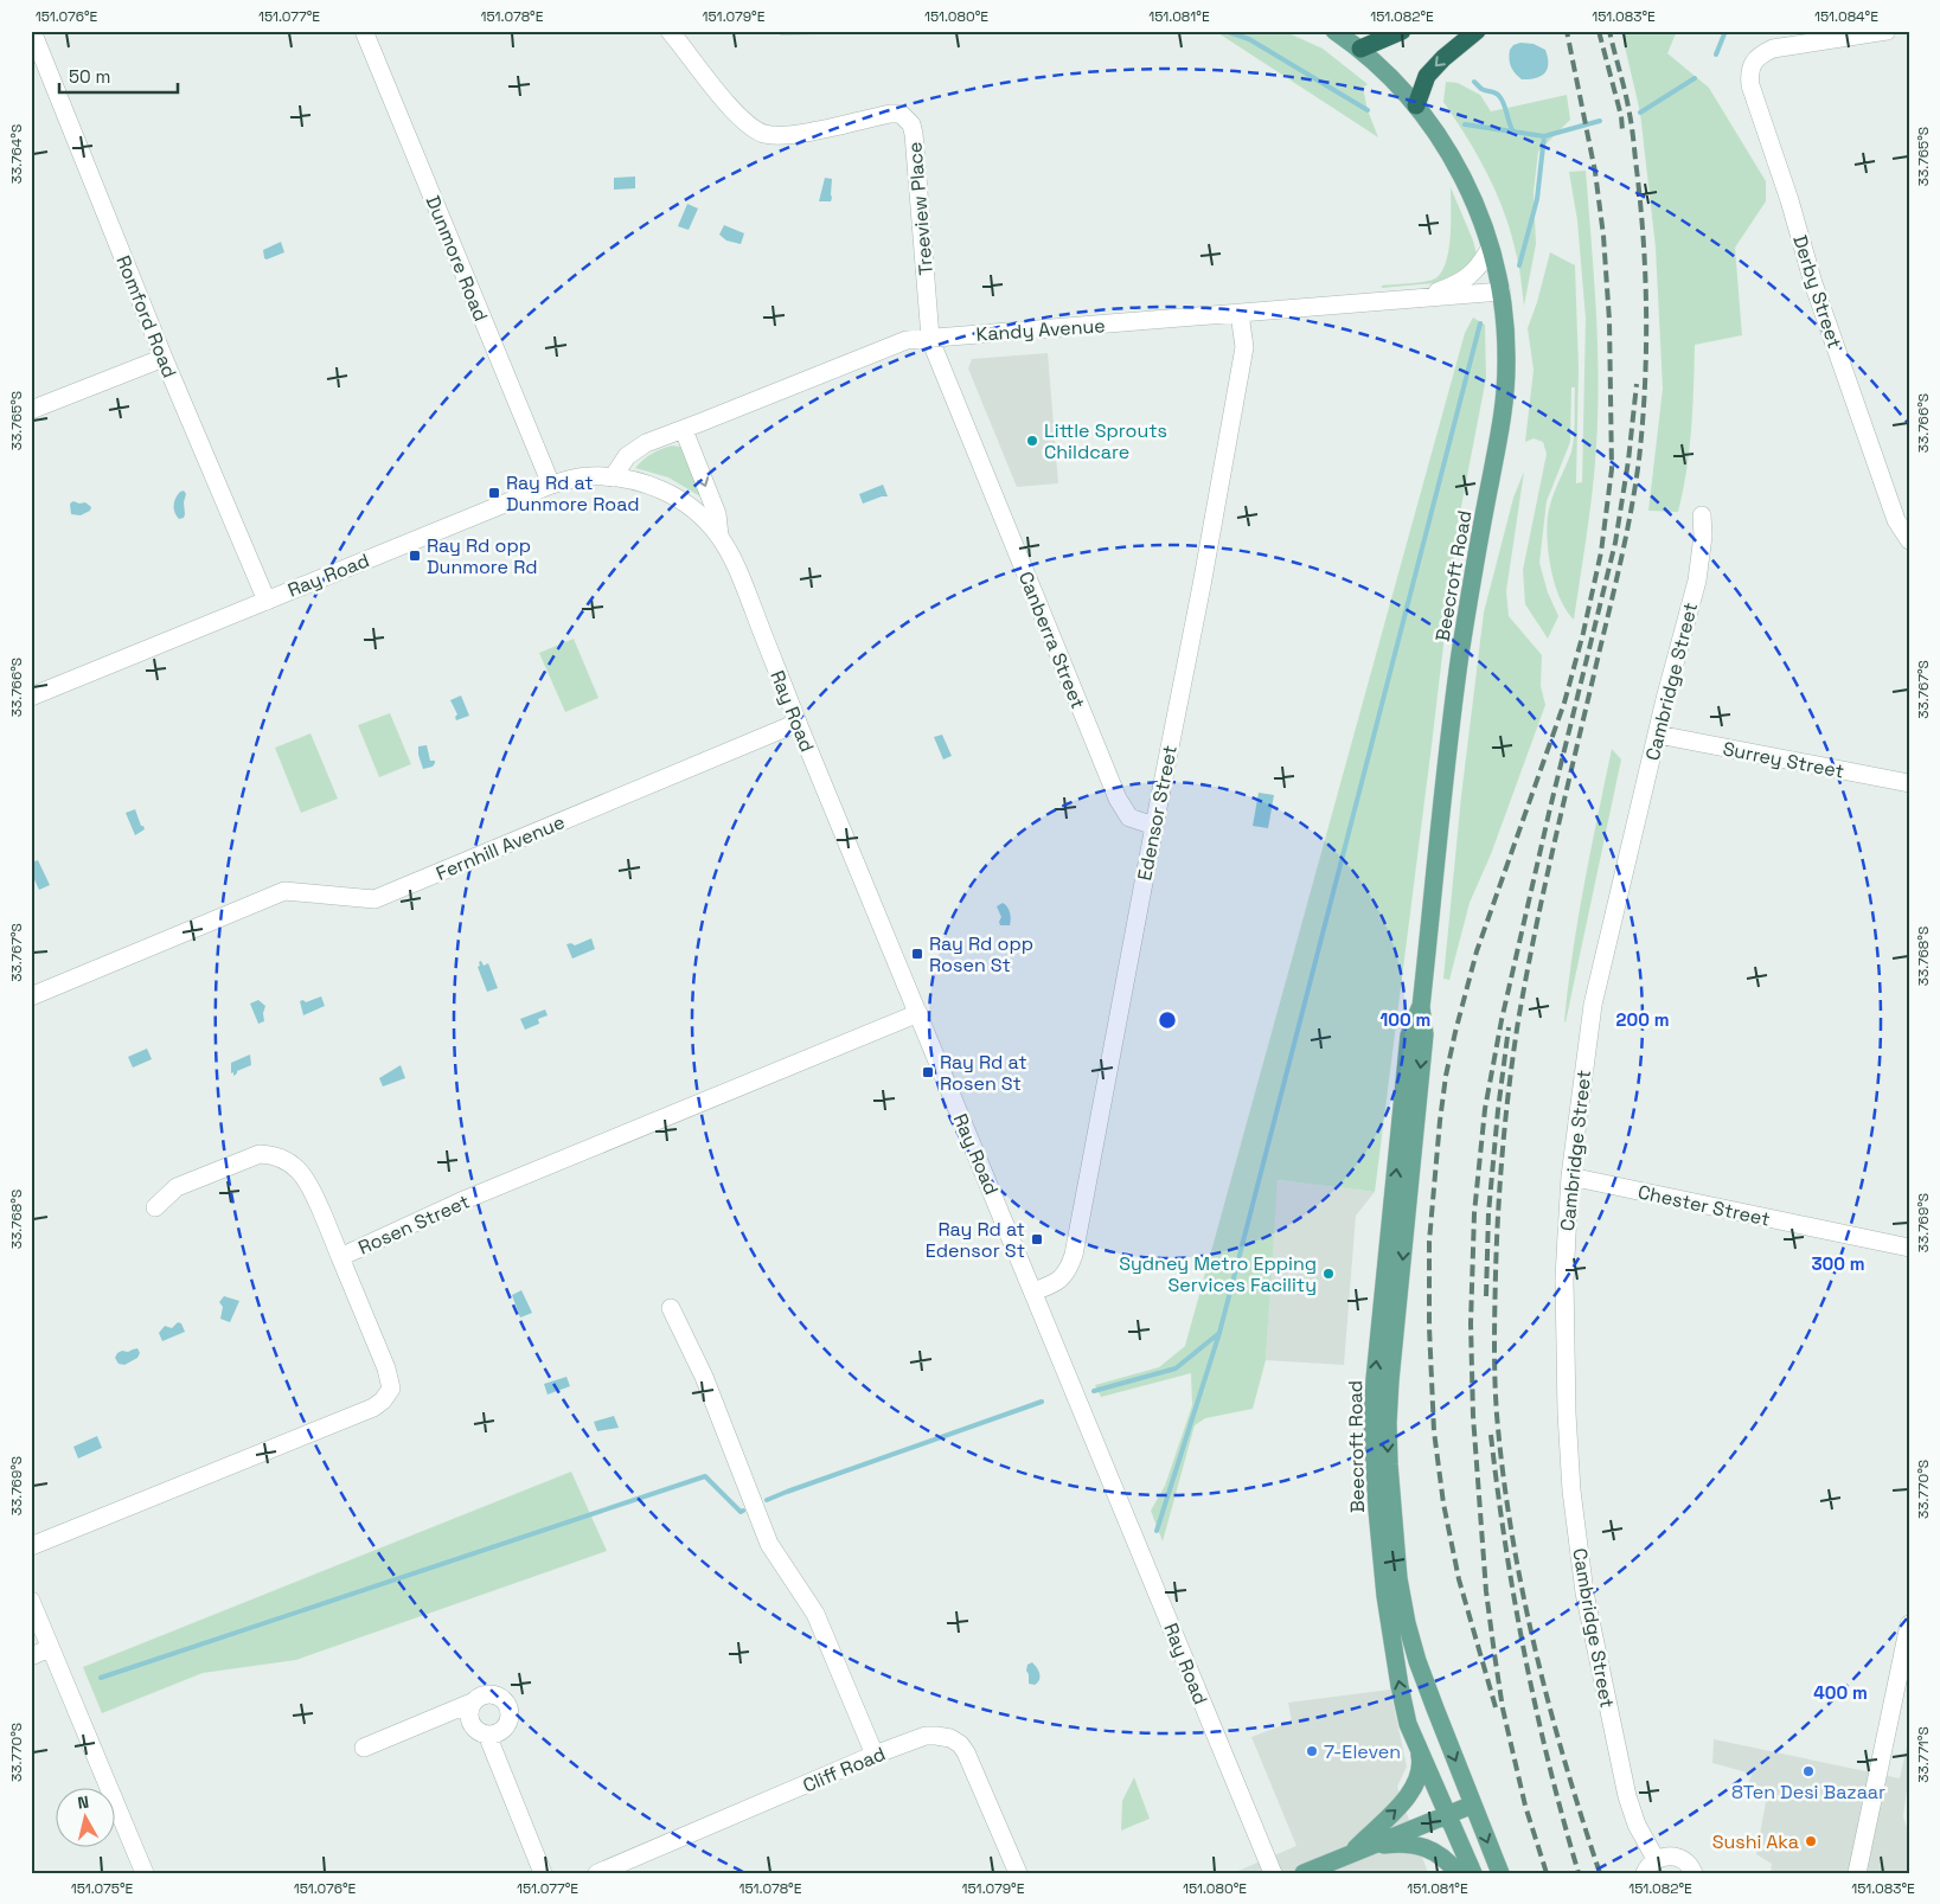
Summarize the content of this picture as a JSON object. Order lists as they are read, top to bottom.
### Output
{
  "streets": {
    "main road": ["Beecroft Road"],
    "street": [
      "Treeview Place",
      "Dunmore Road",
      "Derby Street",
      "Romford Road",
      "Kandy Avenue",
      "Ray Road",
      "Canberra Street",
      "Cambridge Street",
      "Surrey Street",
      "Edensor Street",
      "Fernhill Avenue",
      "Chester Street",
      "Rosen Street",
      "Cliff Road"
    ]
  },
  "crossings": [
    ["Treeview Place", "Kandy Avenue"],
    ["Treeview Place", "Canberra Street"],
    ["Dunmore Road", "Ray Road"],
    ["Romford Road", "Ray Road"],
    ["Kandy Avenue", "Ray Road"],
    ["Kandy Avenue", "Beecroft Road"],
    ["Kandy Avenue", "Canberra Street"],
    ["Kandy Avenue", "Edensor Street"],
    ["Ray Road", "Edensor Street"],
    ["Ray Road", "Fernhill Avenue"],
    ["Ray Road", "Rosen Street"],
    ["Canberra Street", "Edensor Street"],
    ["Cambridge Street", "Surrey Street"],
    ["Cambridge Street", "Chester Street"]
  ],
  "places": {
    "other": [
      "Little Sprouts Childcare",
      "Sydney Metro Epping Services Facility",
      "7-Eleven",
      "8Ten Desi Bazaar",
      "Sushi Aka"
    ],
    "transit": [
      "Ray Rd at Dunmore Road",
      "Ray Rd opp Dunmore Rd",
      "Ray Rd opp Rosen St",
      "Ray Rd at Rosen St",
      "Ray Rd at Edensor St"
    ]
  },
  "scale_bar": "50 m",
  "north": "top",
  "coordinates": [
    "151.076°E",
    "151.077°E",
    "151.078°E",
    "151.079°E",
    "151.080°E",
    "151.081°E",
    "151.082°E",
    "151.083°E",
    "151.084°E",
    "33.764°S",
    "33.765°S",
    "33.766°S",
    "33.767°S",
    "33.768°S",
    "33.769°S",
    "33.770°S",
    "33.771°S",
    "151.075°E"
  ],
  "rings": [
    "100 m",
    "200 m",
    "300 m",
    "400 m"
  ]
}
